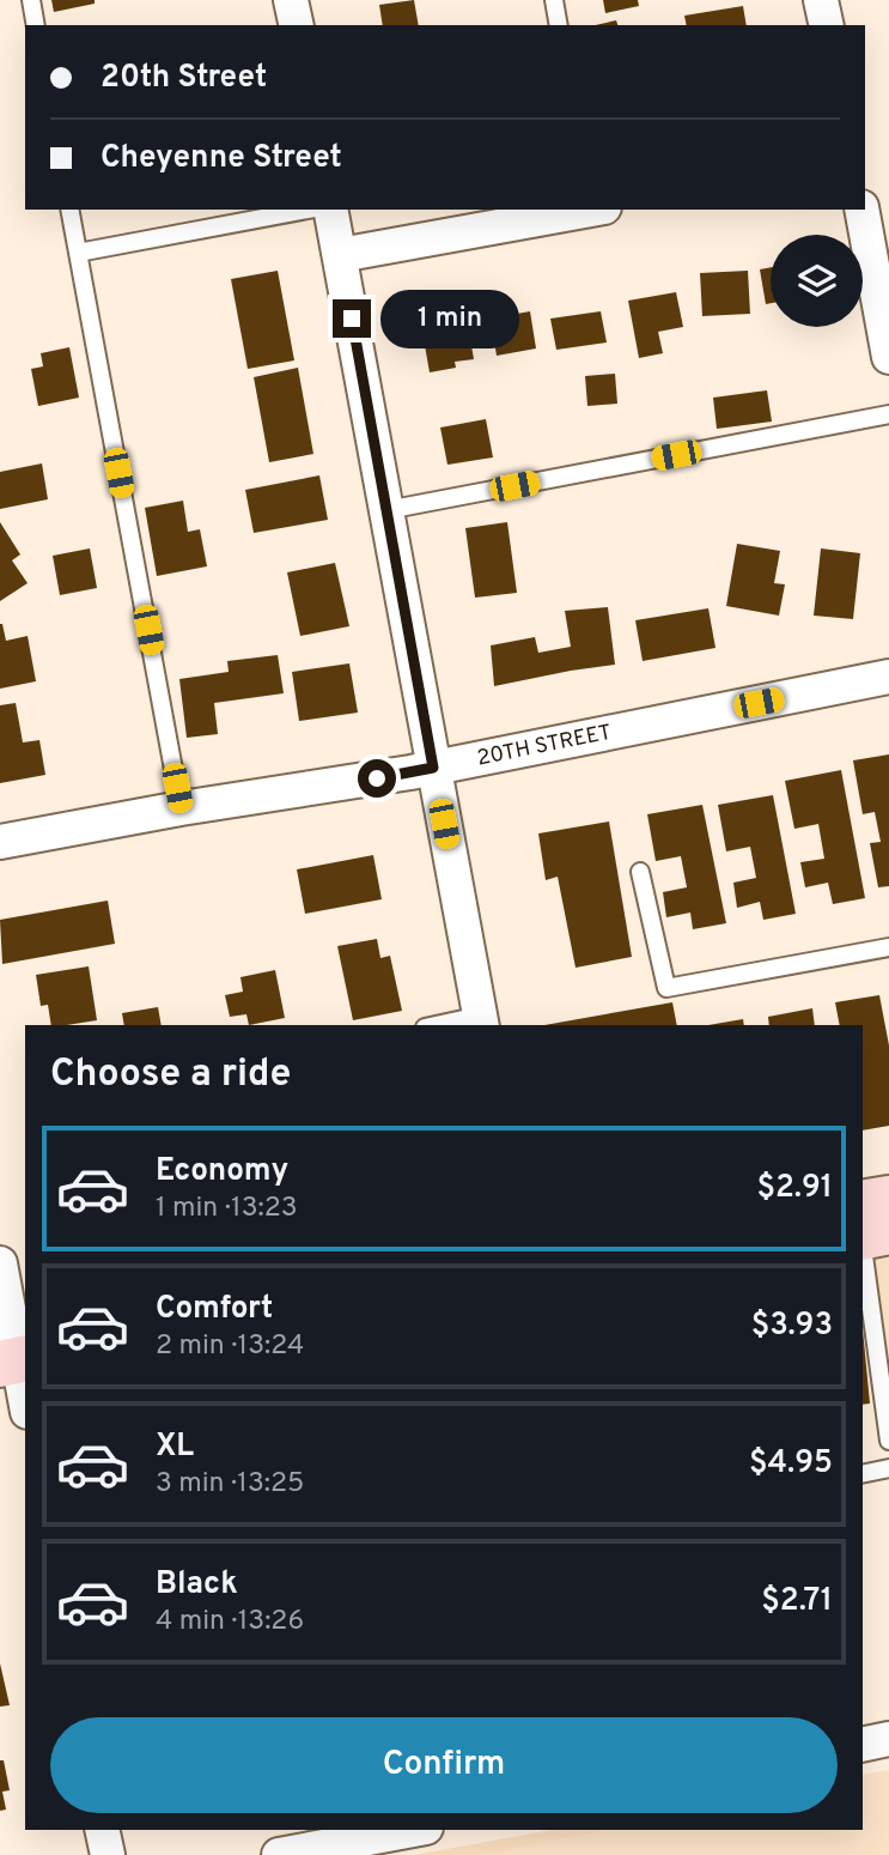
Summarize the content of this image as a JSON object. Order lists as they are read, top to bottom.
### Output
{
  "streets": {
    "street": ["20TH STREET"]
  },
  "page": {
    "banner": ["20th Street", "Cheyenne Street"],
    "bubble": "1 min",
    "heading": "Choose a ride",
    "list": [
      {
        "name": "Economy",
        "note": "1 min · 13:23",
        "value": "$2.91"
      },
      {
        "name": "Comfort",
        "note": "2 min · 13:24",
        "value": "$3.93"
      },
      {
        "name": "XL",
        "note": "3 min · 13:25",
        "value": "$4.95"
      },
      {
        "name": "Black",
        "note": "4 min · 13:26",
        "value": "$2.71"
      }
    ],
    "buttons": "Confirm"
  }
}
